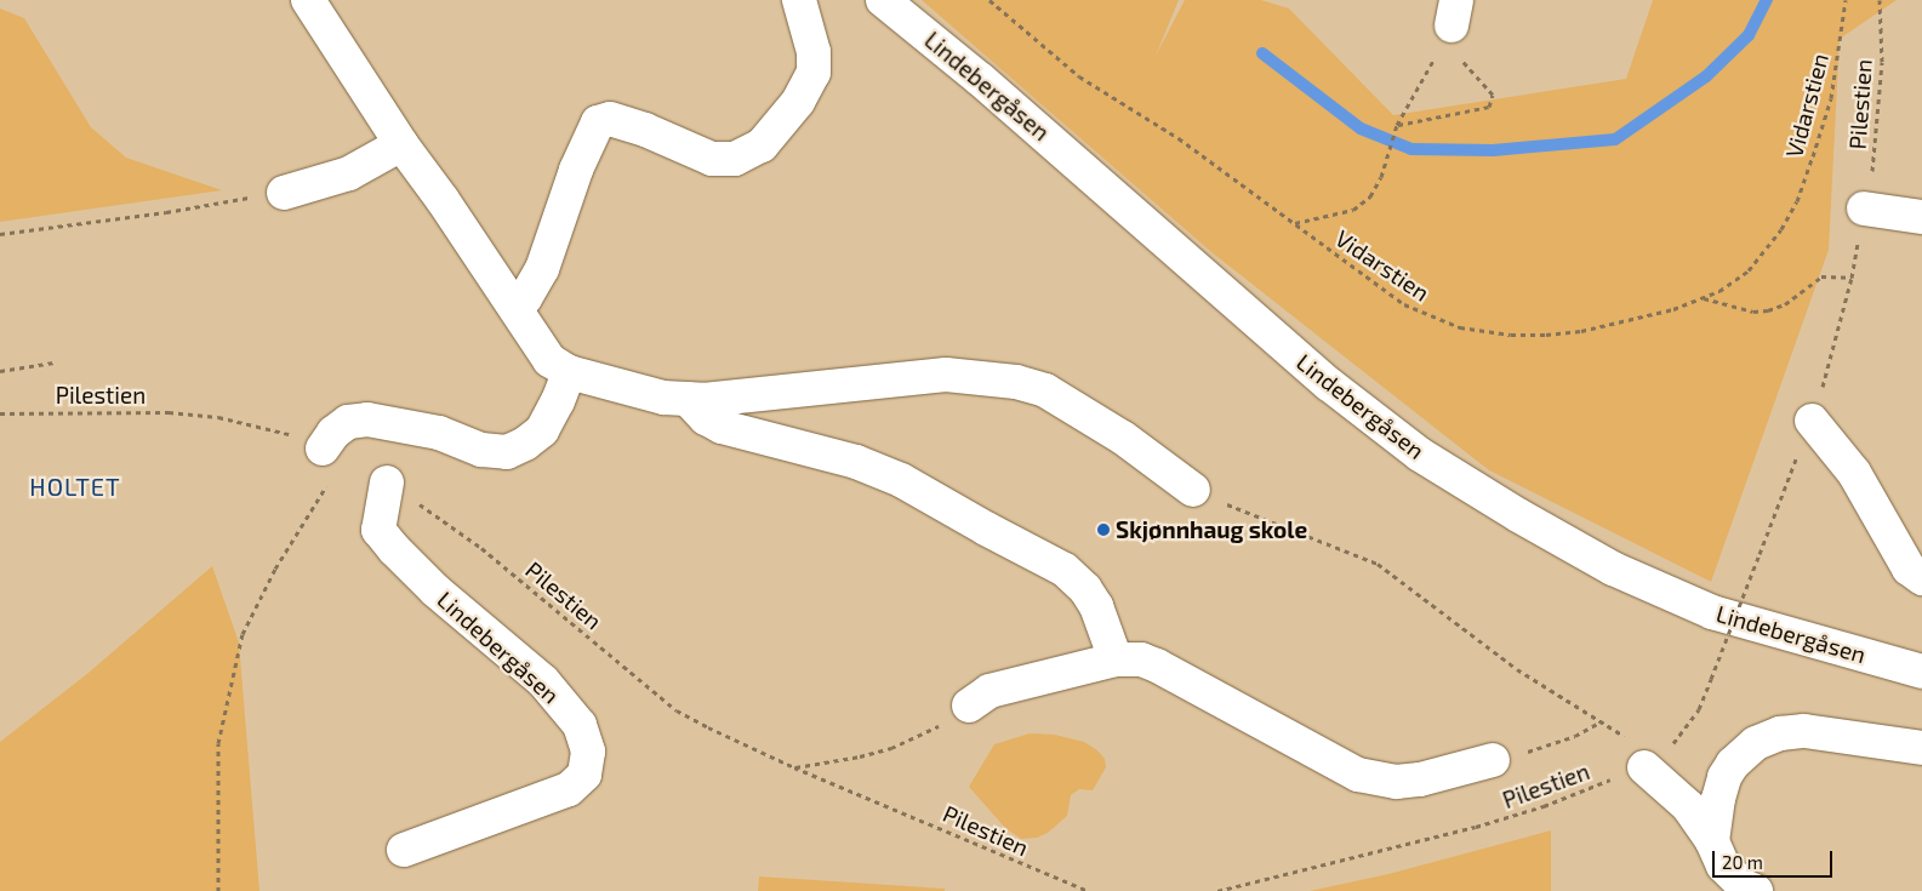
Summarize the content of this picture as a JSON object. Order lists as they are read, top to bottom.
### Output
{
  "streets": {
    "street": ["Lindebergåsen"],
    "path": ["Pilestien", "Vidarstien"]
  },
  "crossings": [
    ["Lindebergåsen", "Pilestien"]
  ],
  "districts": ["HOLTET"],
  "places": ["Skjønnhaug skole"],
  "scale_bar": "20 m"
}
